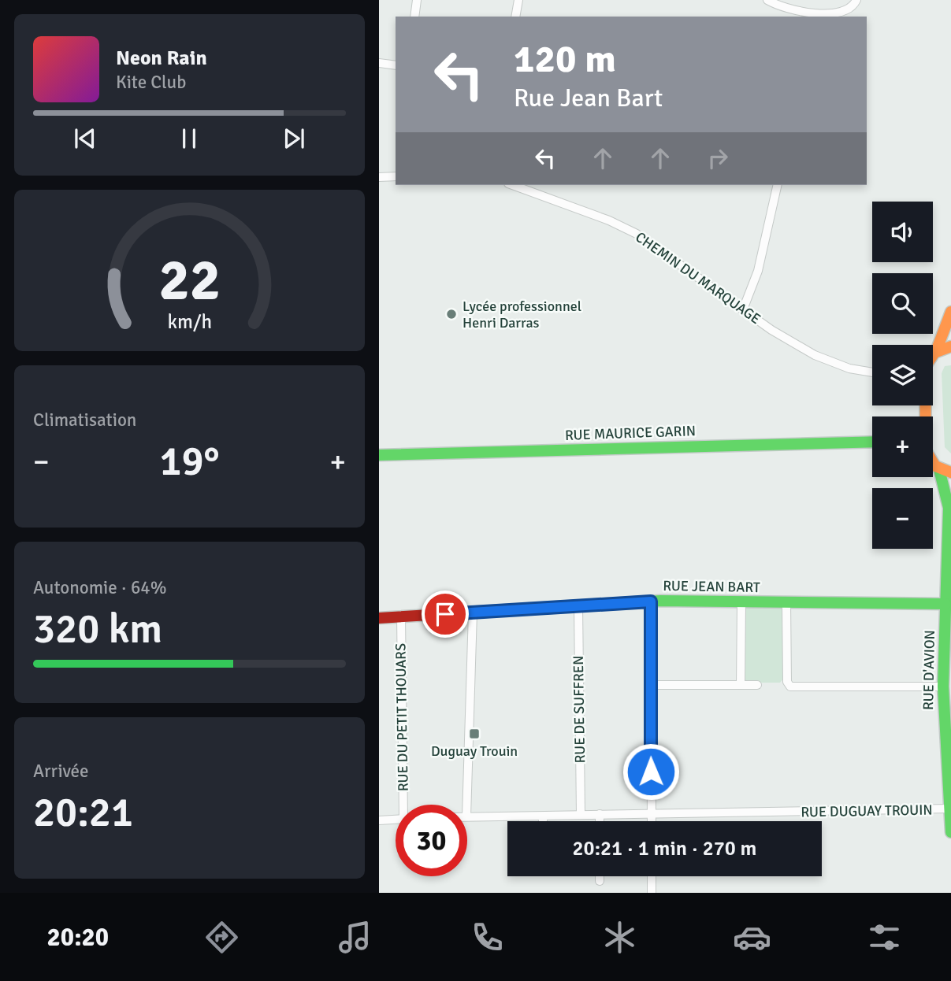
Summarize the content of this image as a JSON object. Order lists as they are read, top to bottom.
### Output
{
  "streets": {
    "street": [
      "CHEMIN DU MARQUAGE",
      "RUE MAURICE GARIN",
      "RUE JEAN BART",
      "RUE D'AVION",
      "RUE DE SUFFREN",
      "RUE DU PETIT THOUARS",
      "RUE DUGUAY TROUIN"
    ]
  },
  "crossings": [
    ["RUE JEAN BART", "RUE D'AVION"],
    ["RUE JEAN BART", "RUE DE SUFFREN"],
    ["RUE JEAN BART", "RUE DU PETIT THOUARS"],
    ["RUE D'AVION", "RUE DUGUAY TROUIN"],
    ["RUE DE SUFFREN", "RUE DUGUAY TROUIN"]
  ],
  "places": {
    "other": ["Lycée professionnel Henri Darras"],
    "transit": ["Duguay Trouin"]
  },
  "page": {
    "turn": ["120 m", "Rue Jean Bart"],
    "song": ["Neon Rain", "Kite Club"],
    "map_buttons": ["+", "−"],
    "tile": [
      "Climatisation",
      ["Autonomie · 64%", "320 km"],
      ["Arrivée", "20:21"]
    ],
    "heat": ["−", "19°", "+"],
    "limit": "30",
    "trip": "20:21 · 1 min · 270 m",
    "tabs": "20:20",
    "gauge": ["22", "km/h"]
  }
}
